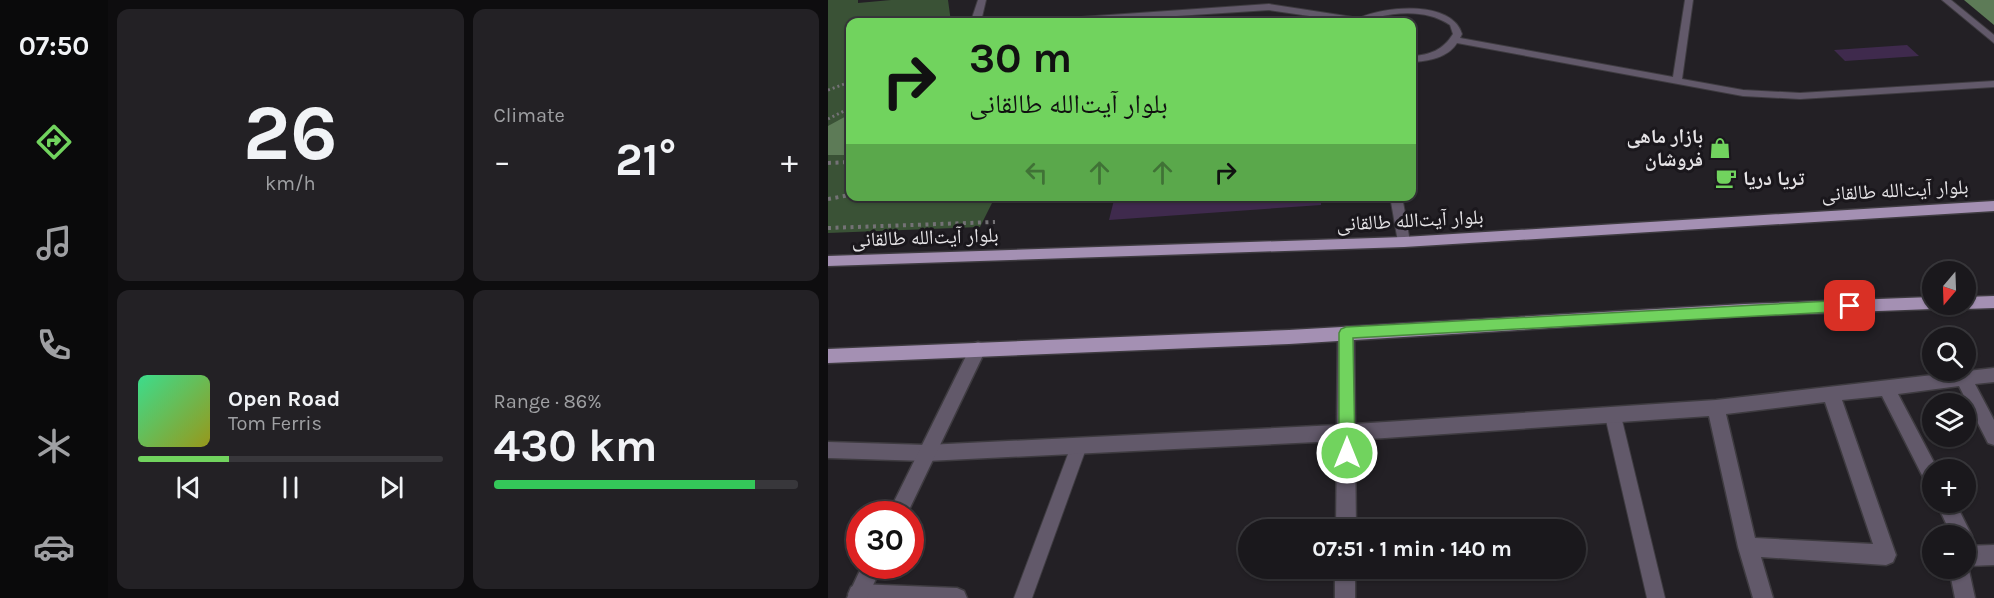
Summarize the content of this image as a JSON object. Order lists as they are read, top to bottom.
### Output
{
  "streets": {
    "main road": ["بلوار آیت‌الله طالقانی"]
  },
  "places": {
    "shop": ["بازار ماهی فروشان"],
    "cafe": ["تریا دریا"]
  },
  "north": "bottom",
  "page": {
    "tabs": "07:50",
    "tile": [
      ["26", "km/h"],
      "Climate",
      ["Range · 86%", "430 km"]
    ],
    "turn": ["30 m", "بلوار آیت‌الله طالقانی"],
    "heat": ["−", "21°", "+"],
    "map_buttons": ["+", "−"],
    "song": ["Open Road", "Tom Ferris"],
    "limit": "30",
    "trip": "07:51 · 1 min · 140 m"
  }
}
